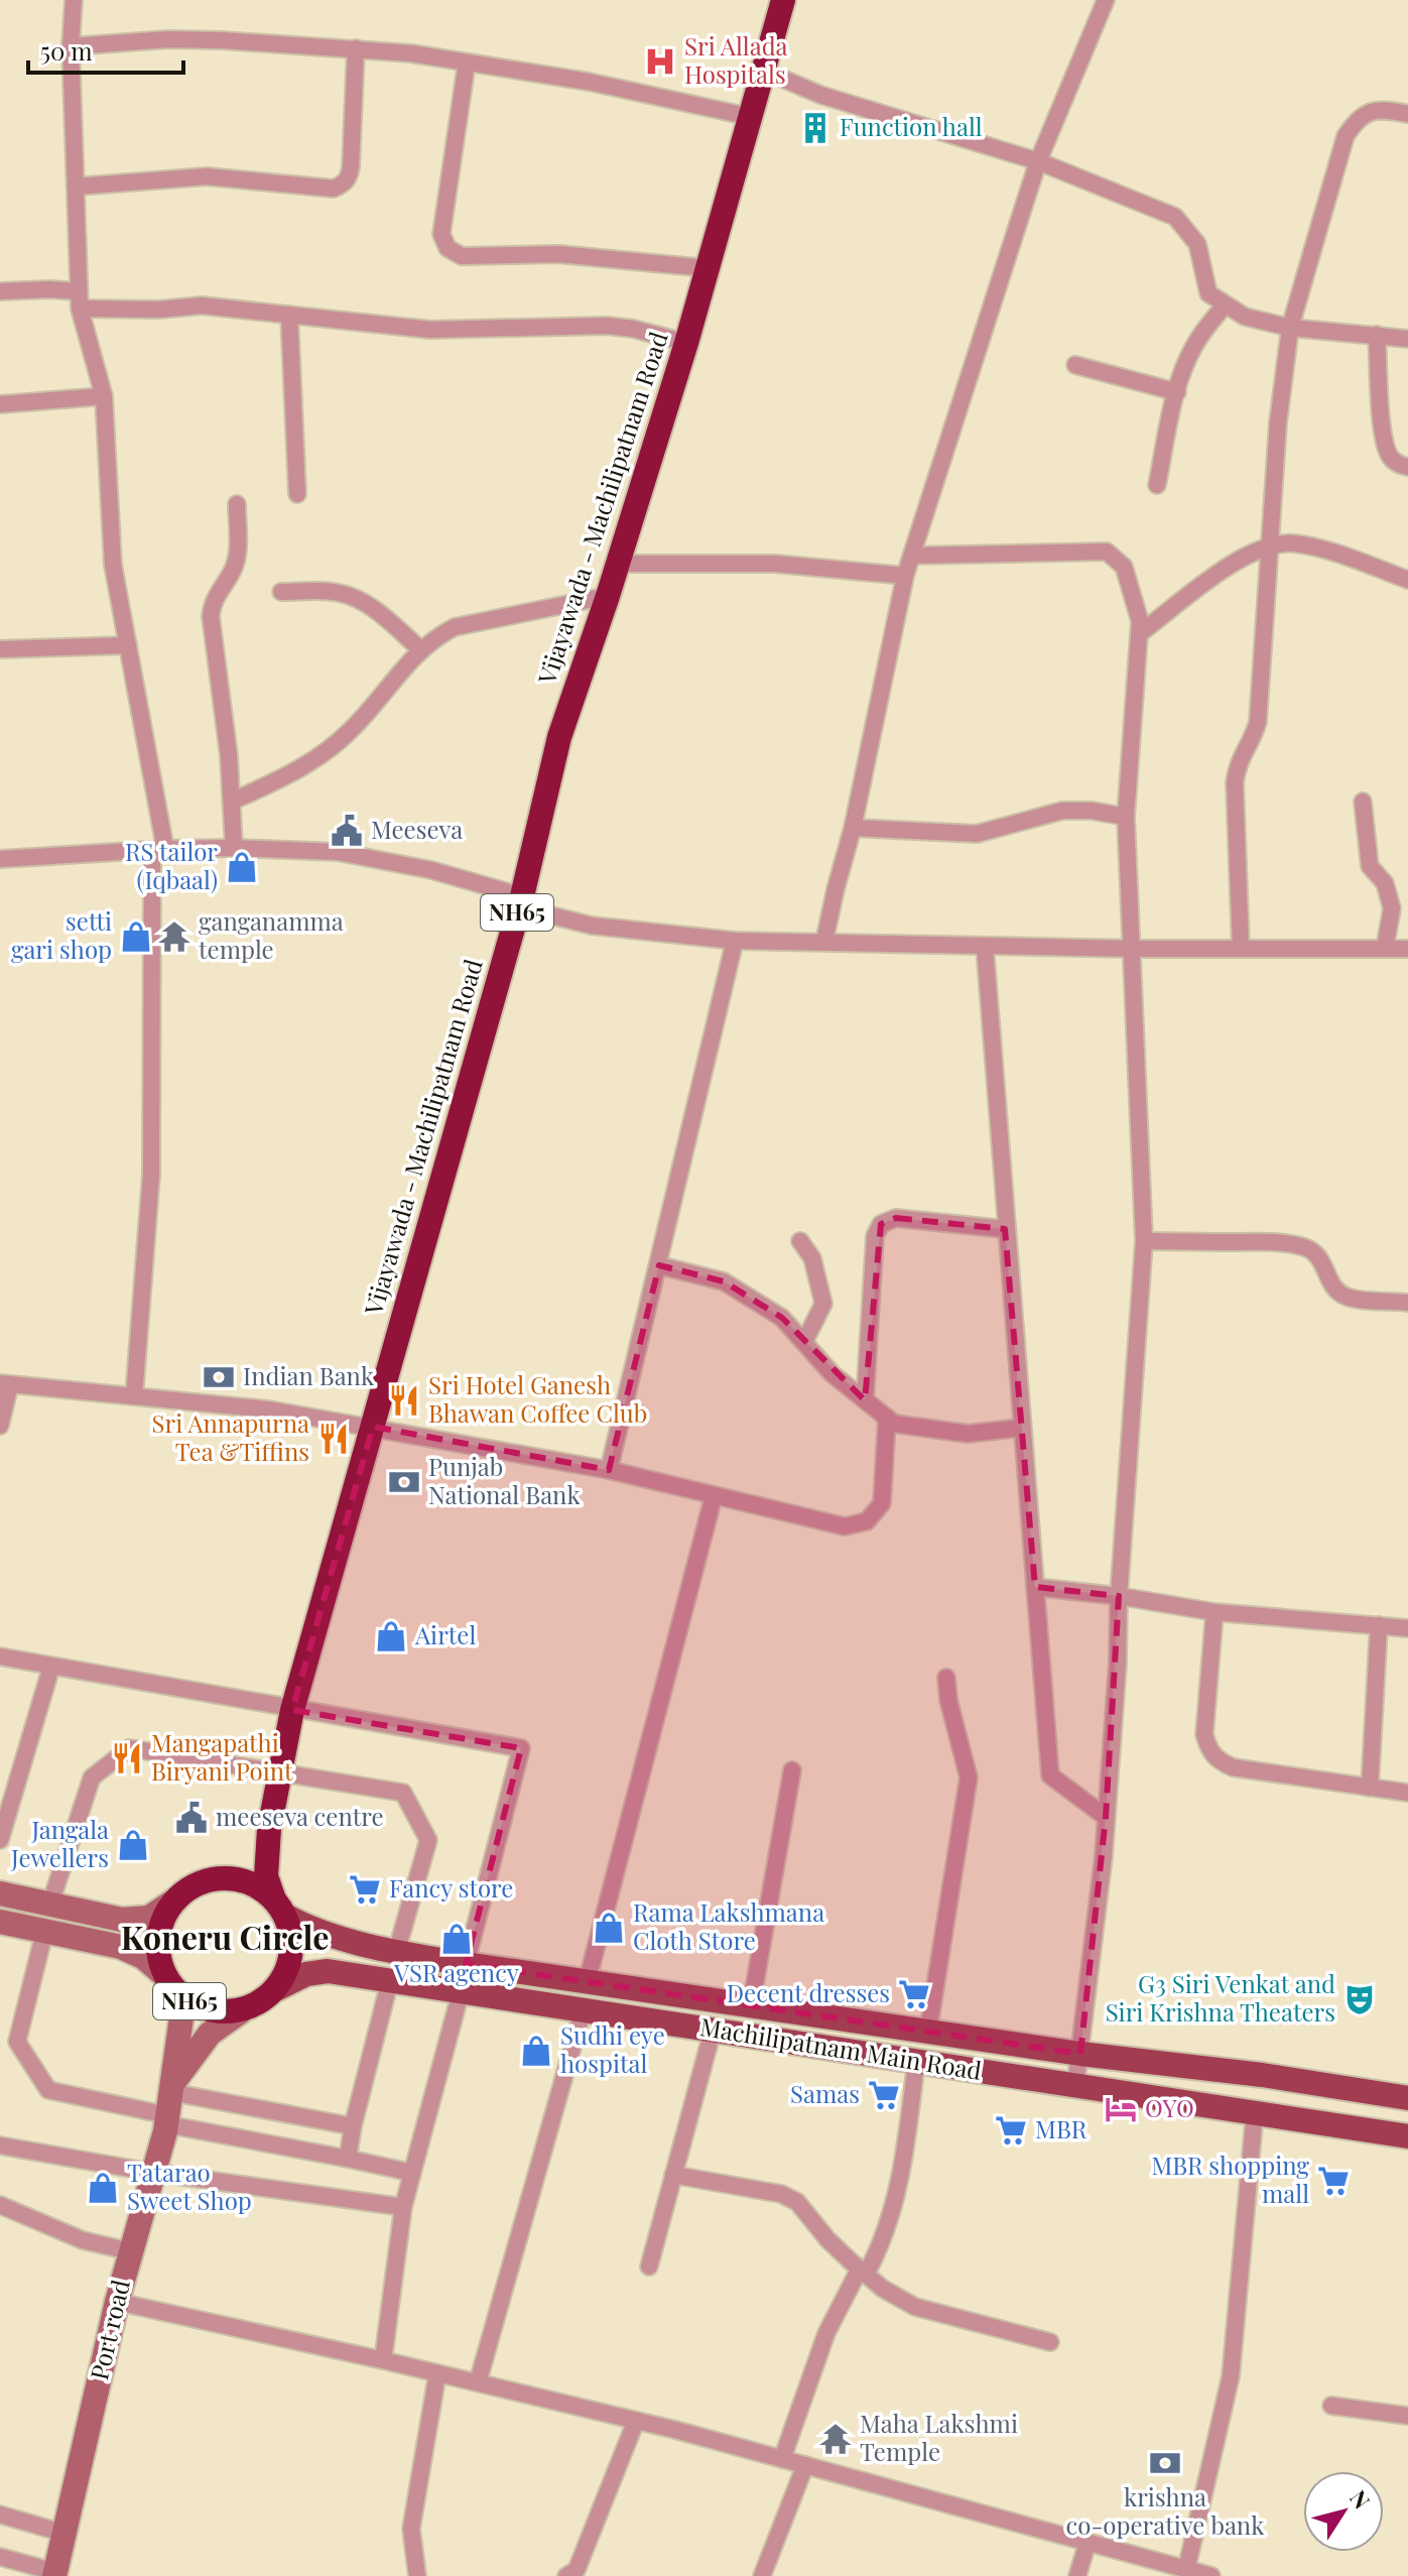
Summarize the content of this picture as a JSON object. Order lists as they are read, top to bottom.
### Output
{
  "streets": {
    "highway": ["Vijayawada - Machilipatnam Road", "NH65"],
    "main road": ["Machilipatnam Main Road", "Port road"]
  },
  "crossings": [
    ["Vijayawada - Machilipatnam Road", "NH65"],
    ["Vijayawada - Machilipatnam Road", "Machilipatnam Main Road"],
    ["Vijayawada - Machilipatnam Road", "Port road"],
    ["NH65", "Machilipatnam Main Road"],
    ["NH65", "Port road"],
    ["Machilipatnam Main Road", "Port road"]
  ],
  "districts": ["Koneru Circle"],
  "places": {
    "hospital": ["Sri Allada Hospitals"],
    "building": ["Function hall"],
    "public building": ["Meeseva", "meeseva centre"],
    "shop": [
      "RS tailor (Iqbaal)",
      "setti gari shop",
      "Airtel",
      "Jangala Jewellers",
      "Rama Lakshmana Cloth Store",
      "VSR agency",
      "Sudhi eye hospital",
      "Tatarao Sweet Shop"
    ],
    "temple": ["ganganamma temple", "Maha Lakshmi Temple"],
    "bank": ["Indian Bank", "Punjab National Bank", "krishna co-operative bank"],
    "restaurant": ["Sri Hotel Ganesh Bhawan Coffee Club", "Sri Annapurna Tea &Tiffins", "Mangapathi Biryani Point"],
    "supermarket": [
      "Fancy store",
      "Decent dresses",
      "Samas",
      "MBR",
      "MBR shopping mall"
    ],
    "theatre": ["G3 Siri Venkat and Siri Krishna Theaters"],
    "hotel": ["OYO"]
  },
  "scale_bar": "50 m",
  "north": "top right"
}
